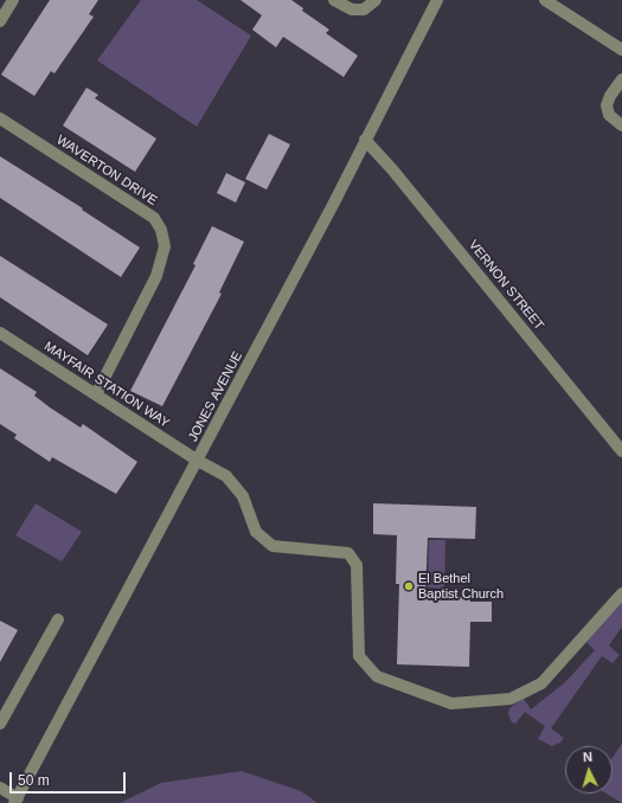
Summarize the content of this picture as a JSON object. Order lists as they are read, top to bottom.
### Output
{
  "streets": {
    "street": [
      "WAVERTON DRIVE",
      "VERNON STREET",
      "MAYFAIR STATION WAY",
      "JONES AVENUE"
    ]
  },
  "crossings": [
    ["WAVERTON DRIVE", "MAYFAIR STATION WAY"],
    ["VERNON STREET", "JONES AVENUE"],
    ["MAYFAIR STATION WAY", "JONES AVENUE"]
  ],
  "places": ["El Bethel Baptist Church"],
  "scale_bar": "50 m",
  "north": "top"
}
